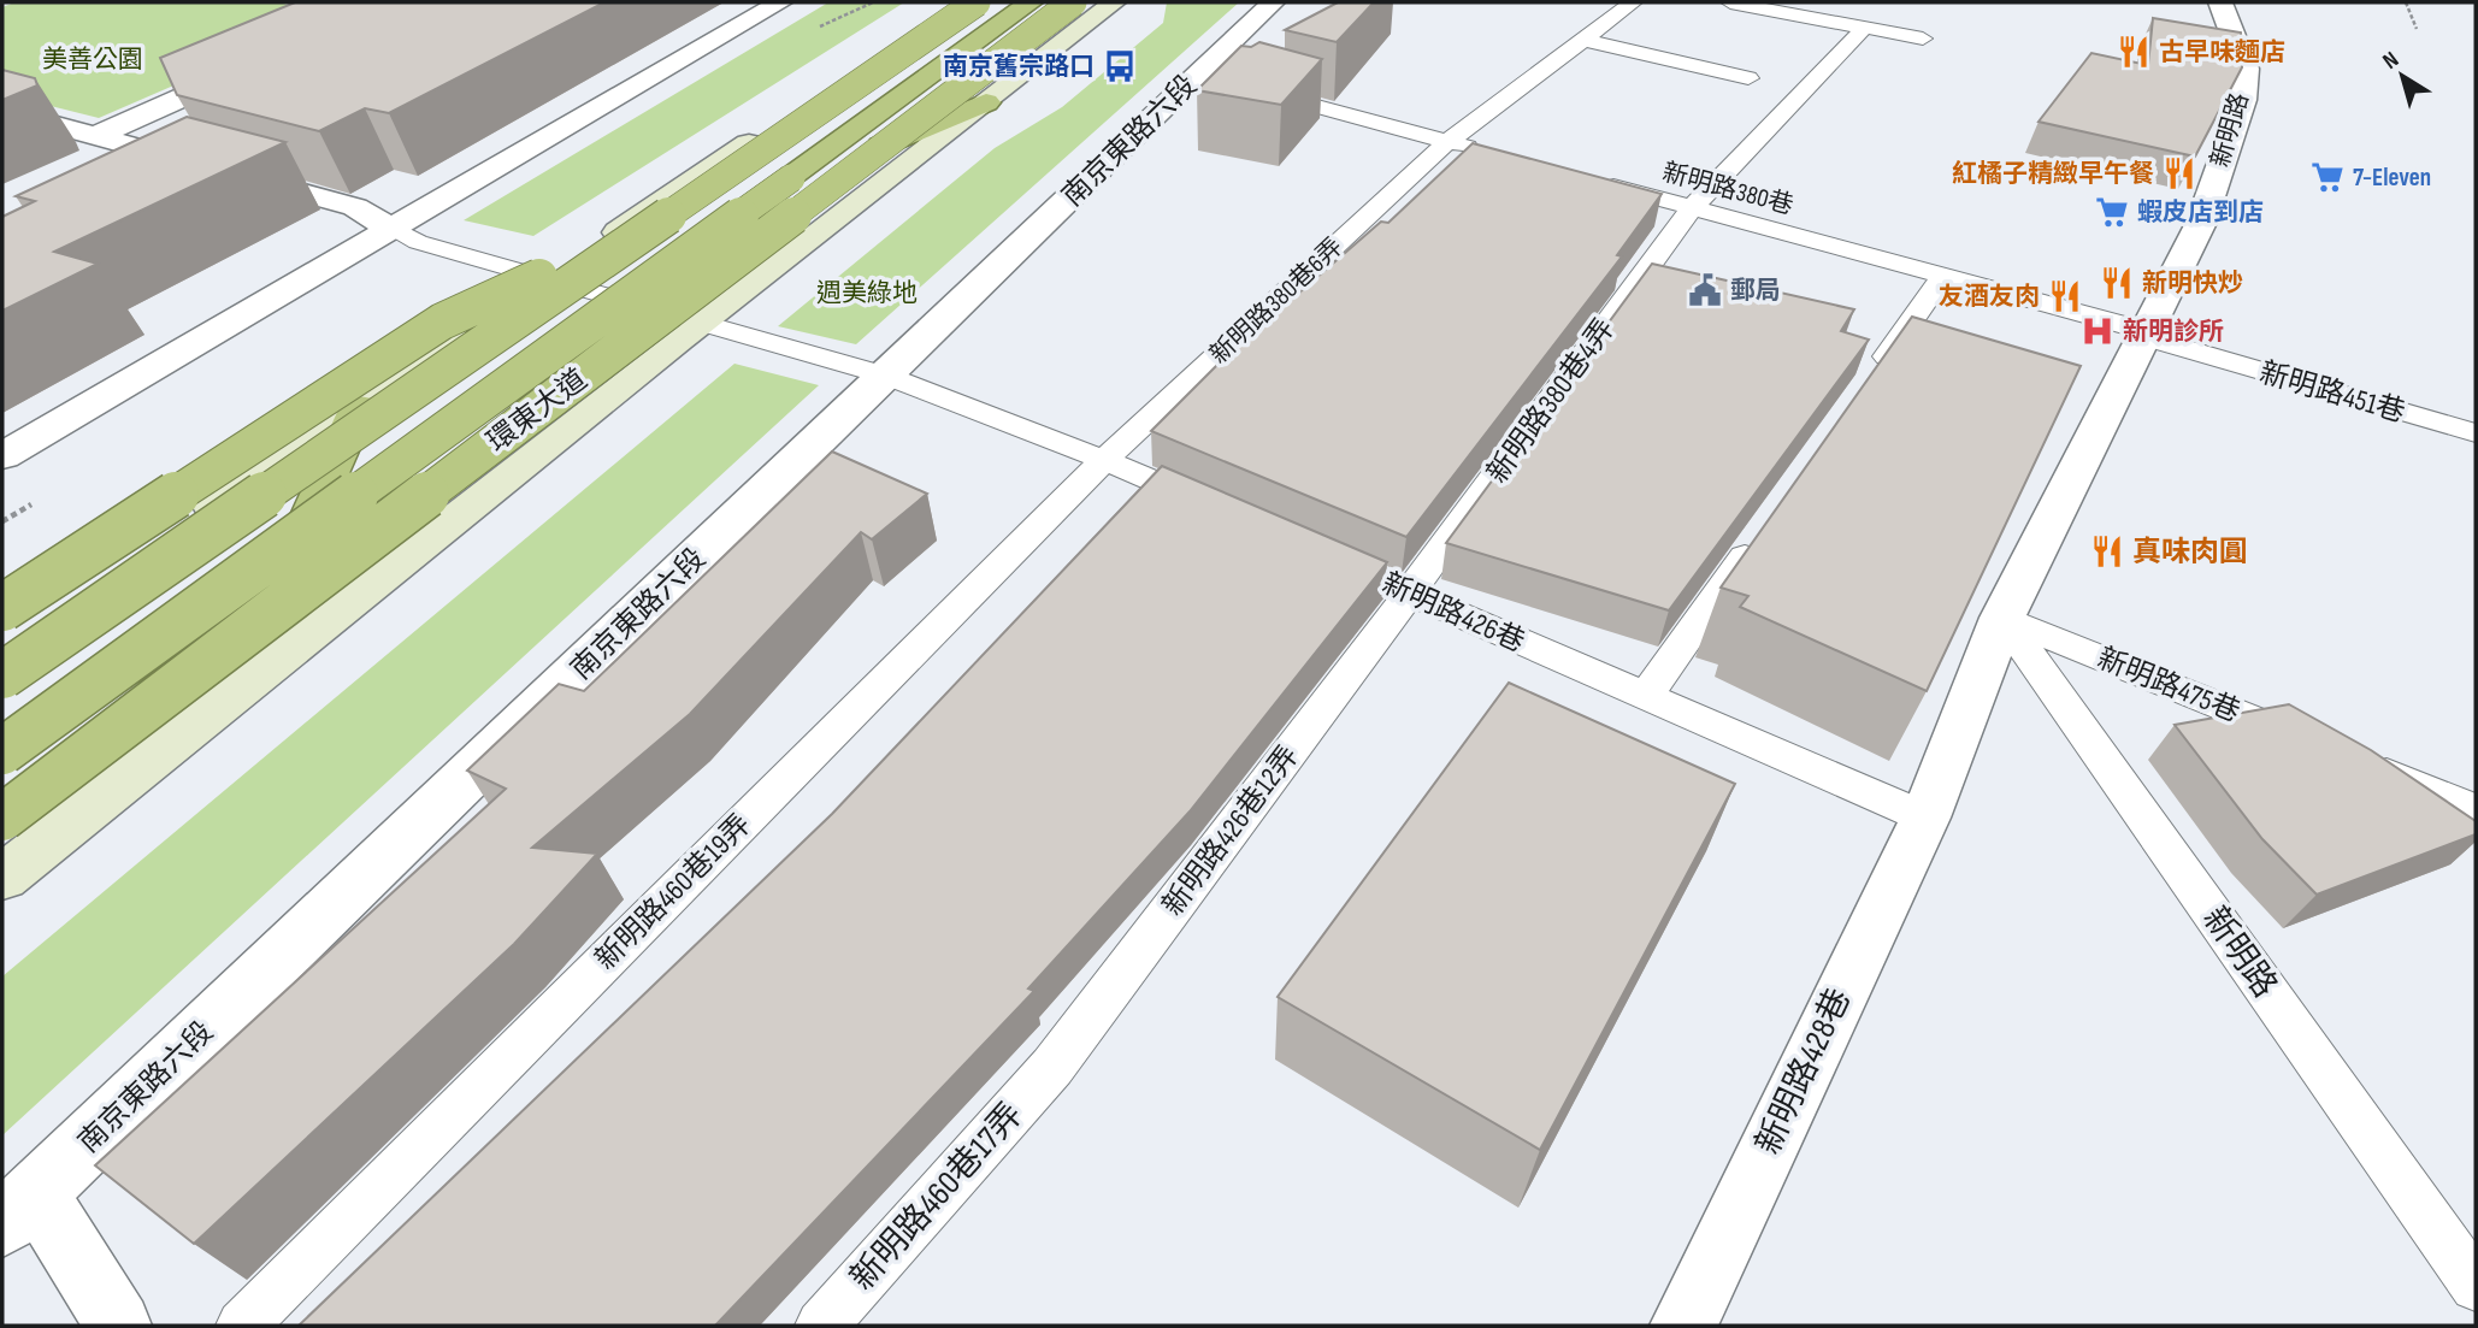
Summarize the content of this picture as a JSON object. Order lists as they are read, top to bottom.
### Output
{
  "streets": {
    "highway": ["環東大道"],
    "street": ["新明路", "南京東路六段", "新明路428巷"],
    "lane": [
      "新明路380巷",
      "新明路380巷6弄",
      "新明路451巷",
      "新明路380巷4弄",
      "新明路426巷",
      "新明路475巷",
      "新明路426巷12弄",
      "新明路460巷19弄",
      "新明路460巷17弄"
    ]
  },
  "crossings": [
    ["新明路", "新明路380巷"],
    ["新明路", "新明路451巷"],
    ["新明路", "新明路426巷"],
    ["新明路", "新明路475巷"],
    ["新明路", "新明路428巷"],
    ["新明路380巷", "新明路451巷"],
    ["新明路380巷", "新明路380巷4弄"],
    ["新明路380巷6弄", "新明路460巷19弄"],
    ["新明路380巷4弄", "新明路426巷"],
    ["新明路380巷4弄", "新明路426巷12弄"],
    ["新明路426巷", "新明路426巷12弄"],
    ["新明路426巷", "新明路428巷"],
    ["新明路426巷12弄", "新明路460巷17弄"]
  ],
  "parks": ["美善公園", "週美綠地"],
  "places": {
    "restaurant": [
      "古早味麵店",
      "紅橘子精緻早午餐",
      "新明快炒",
      "友酒友肉",
      "真味肉圓"
    ],
    "bus stop": ["南京舊宗路口"],
    "supermarket": ["7-Eleven", "蝦皮店到店"],
    "public building": ["郵局"],
    "hospital": ["新明診所"]
  },
  "north": "top left"
}
